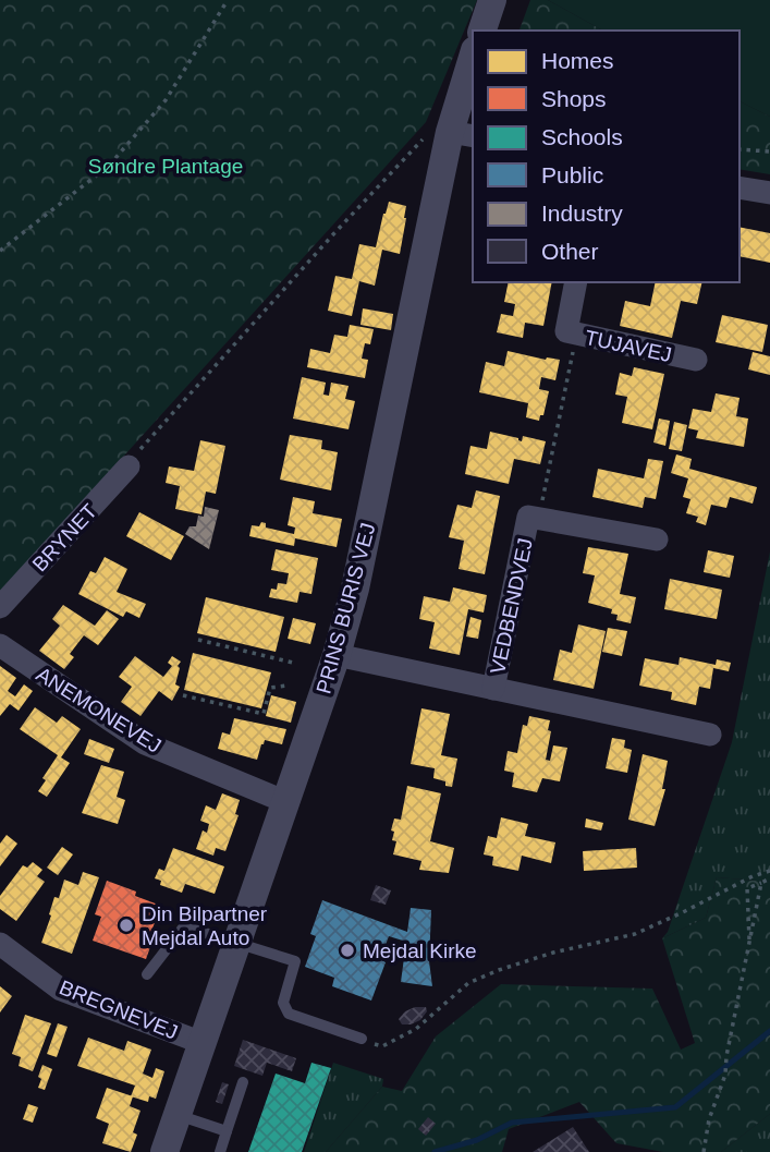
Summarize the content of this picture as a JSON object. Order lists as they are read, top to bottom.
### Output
{
  "streets": {
    "street": [
      "TUJAVEJ",
      "BRYNET",
      "VEDBENDVEJ",
      "PRINS BURIS VEJ",
      "ANEMONEVEJ",
      "BREGNEVEJ"
    ]
  },
  "crossings": [
    ["VEDBENDVEJ", "PRINS BURIS VEJ"],
    ["PRINS BURIS VEJ", "ANEMONEVEJ"],
    ["PRINS BURIS VEJ", "BREGNEVEJ"]
  ],
  "parks": ["Søndre Plantage"],
  "places": ["Din Bilpartner Mejdal Auto", "Mejdal Kirke"],
  "legend": [
    "Homes",
    "Shops",
    "Schools",
    "Public",
    "Industry",
    "Other"
  ]
}
